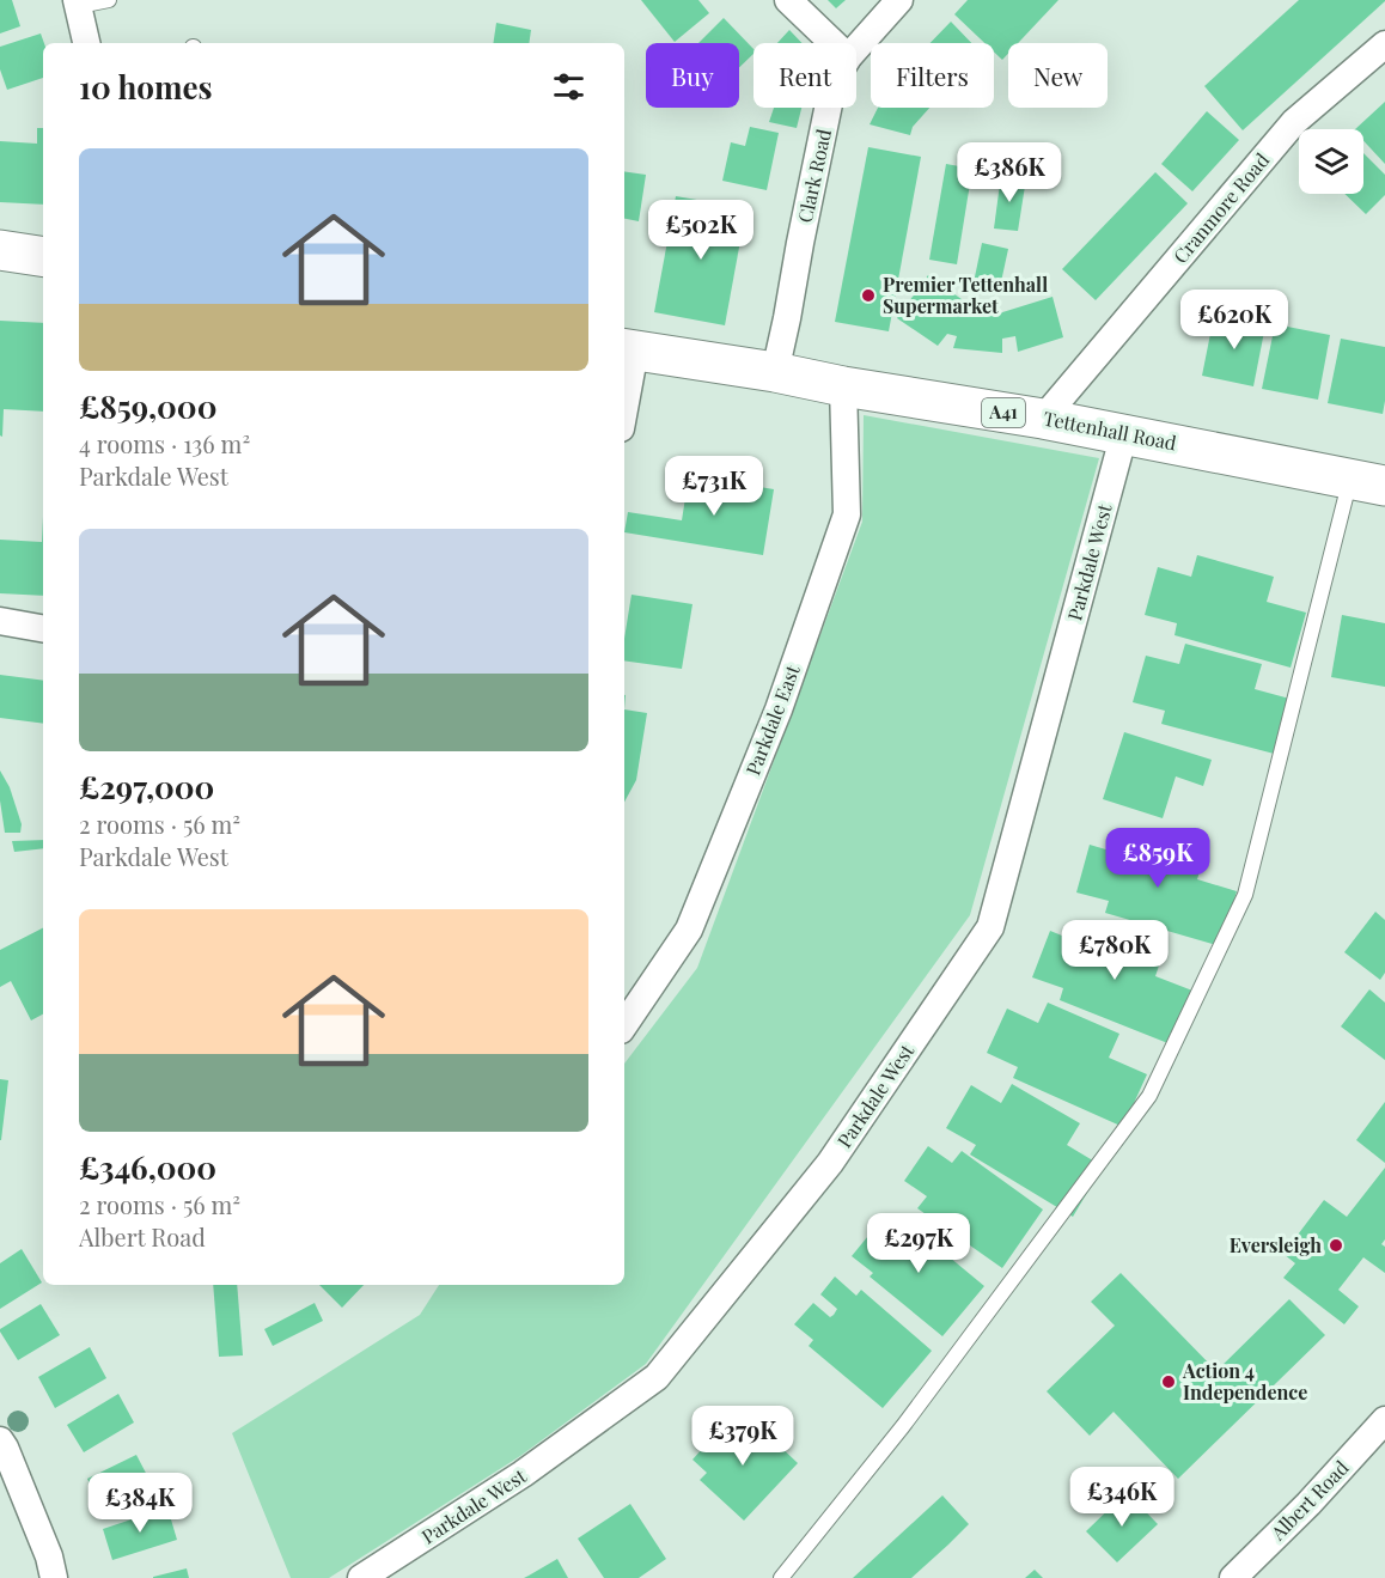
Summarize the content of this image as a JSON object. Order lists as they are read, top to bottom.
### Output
{
  "streets": {
    "highway": ["A41", "Tettenhall Road"],
    "street": [
      "Clark Road",
      "Cranmore Road",
      "Parkdale West",
      "Parkdale East",
      "Albert Road"
    ]
  },
  "crossings": [
    ["Clark Road", "Tettenhall Road"],
    ["Cranmore Road", "Tettenhall Road"],
    ["Tettenhall Road", "Parkdale West"],
    ["Tettenhall Road", "Parkdale East"]
  ],
  "places": ["Premier Tettenhall Supermarket", "Eversleigh", "Action 4 Independence"],
  "page": {
    "chip": [
      "Buy",
      "Rent",
      "Filters",
      "New"
    ],
    "heading": "10 homes",
    "list": [
      {
        "name": "£859,000",
        "note": "4 rooms · 136 m² · Parkdale West"
      },
      {
        "name": "£297,000",
        "note": "2 rooms · 56 m² · Parkdale West"
      },
      {
        "name": "£346,000",
        "note": "2 rooms · 56 m² · Albert Road"
      }
    ],
    "price": [
      "£386K",
      "£502K",
      "£620K",
      "£731K",
      "£859K",
      "£780K",
      "£297K",
      "£379K",
      "£346K",
      "£384K"
    ]
  }
}
